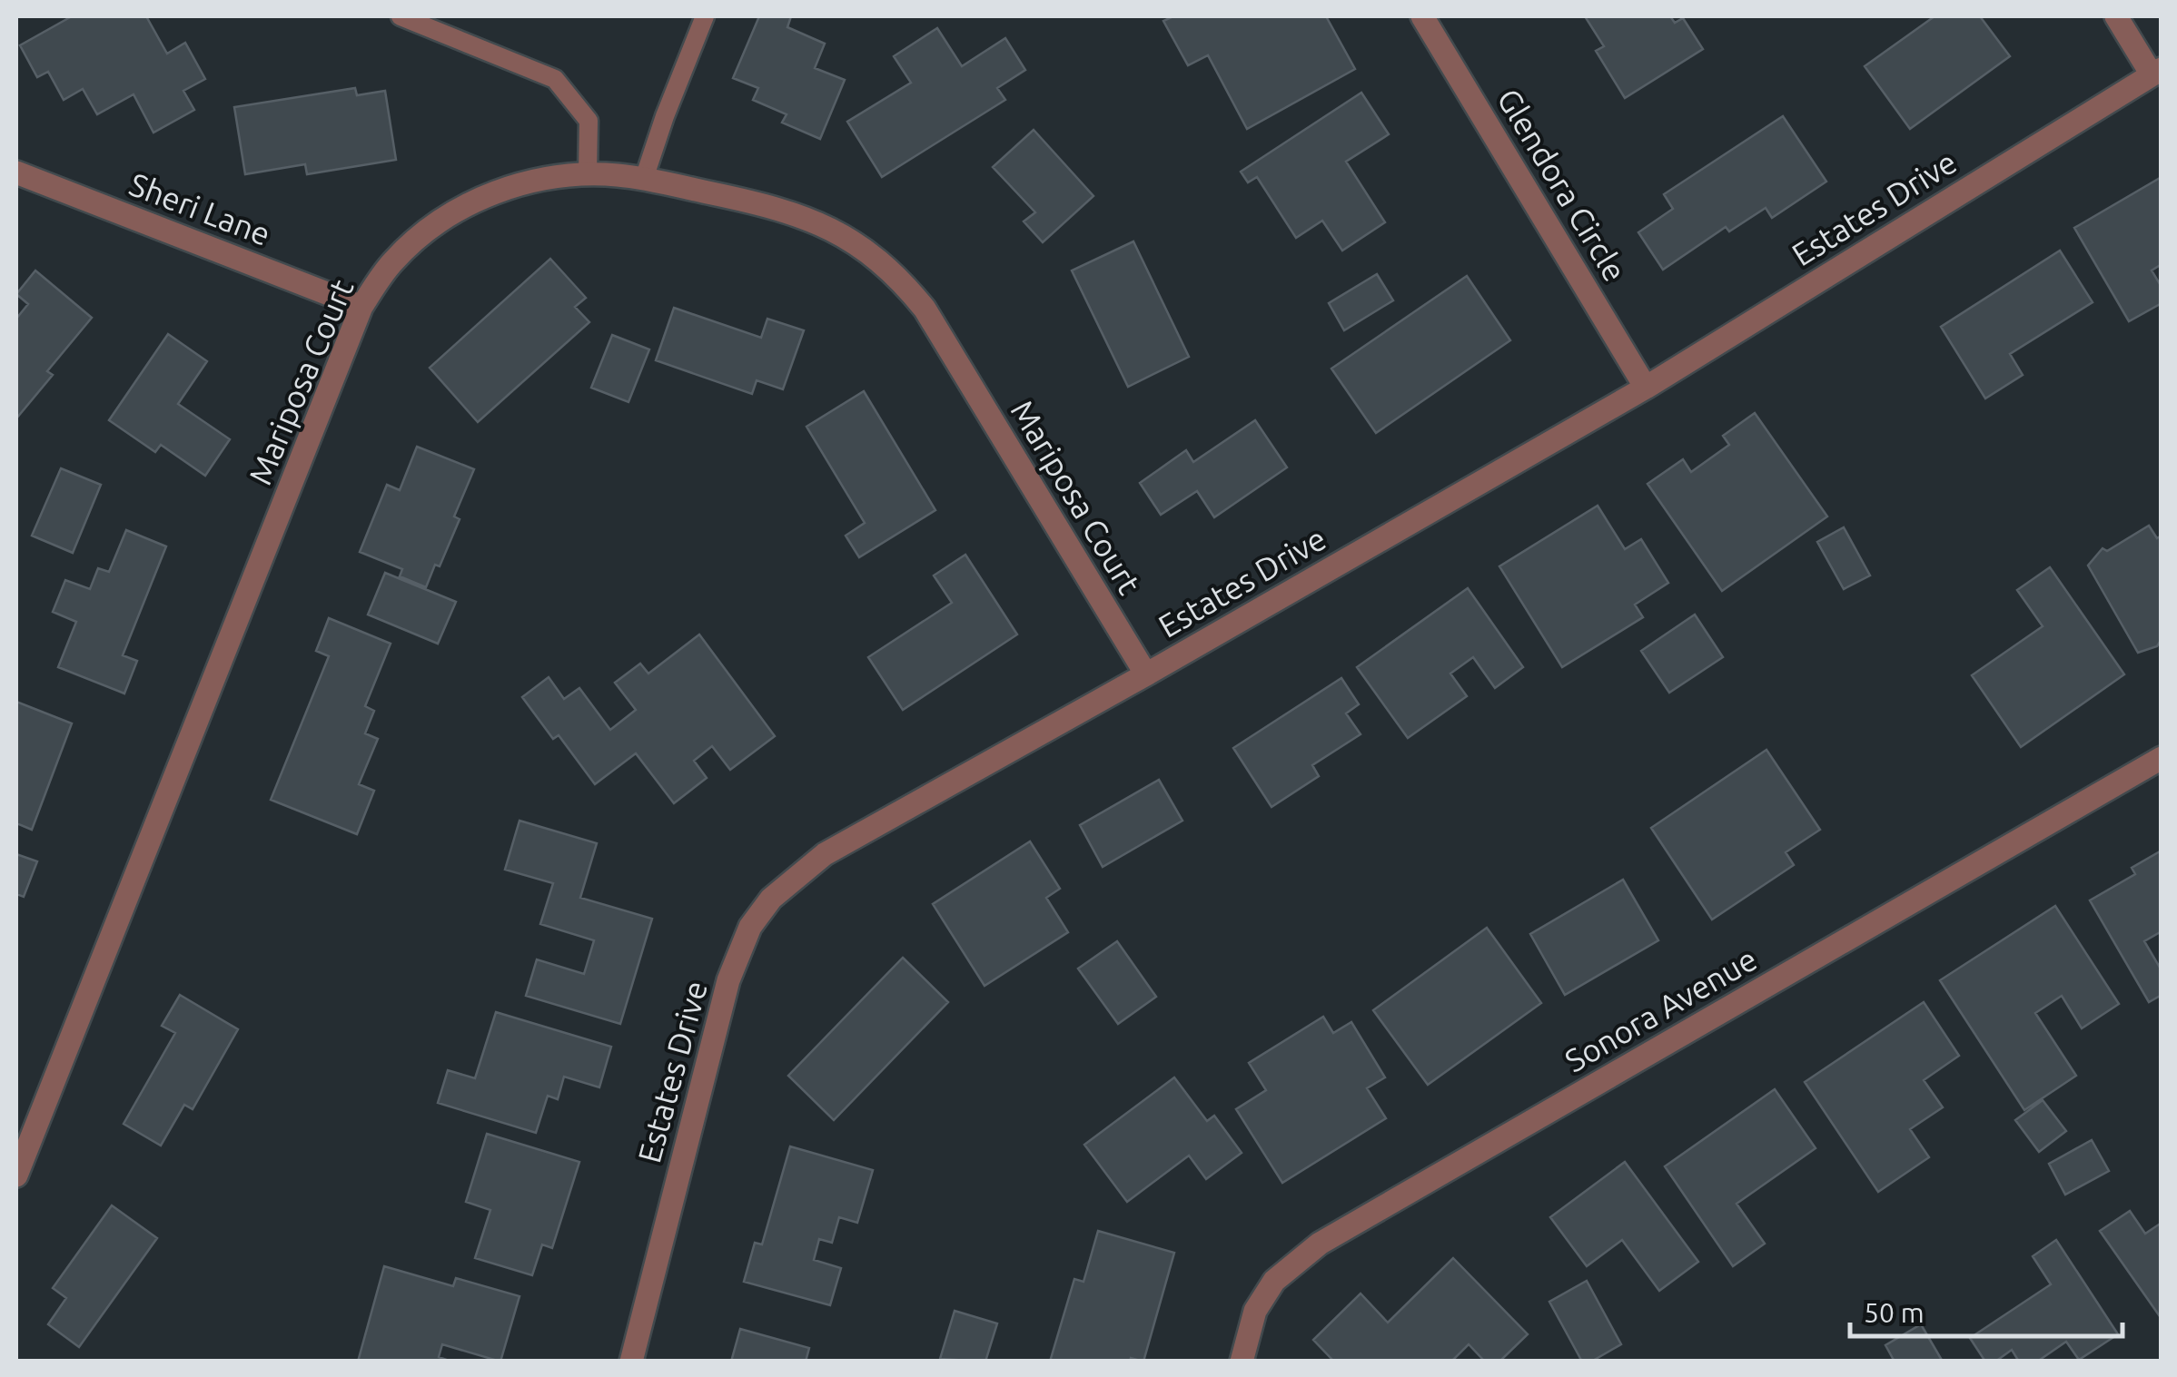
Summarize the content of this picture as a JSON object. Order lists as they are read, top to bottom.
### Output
{
  "streets": {
    "street": [
      "Glendora Circle",
      "Estates Drive",
      "Sheri Lane",
      "Mariposa Court",
      "Sonora Avenue"
    ]
  },
  "crossings": [
    ["Glendora Circle", "Estates Drive"],
    ["Estates Drive", "Mariposa Court"],
    ["Sheri Lane", "Mariposa Court"]
  ],
  "scale_bar": "50 m"
}
